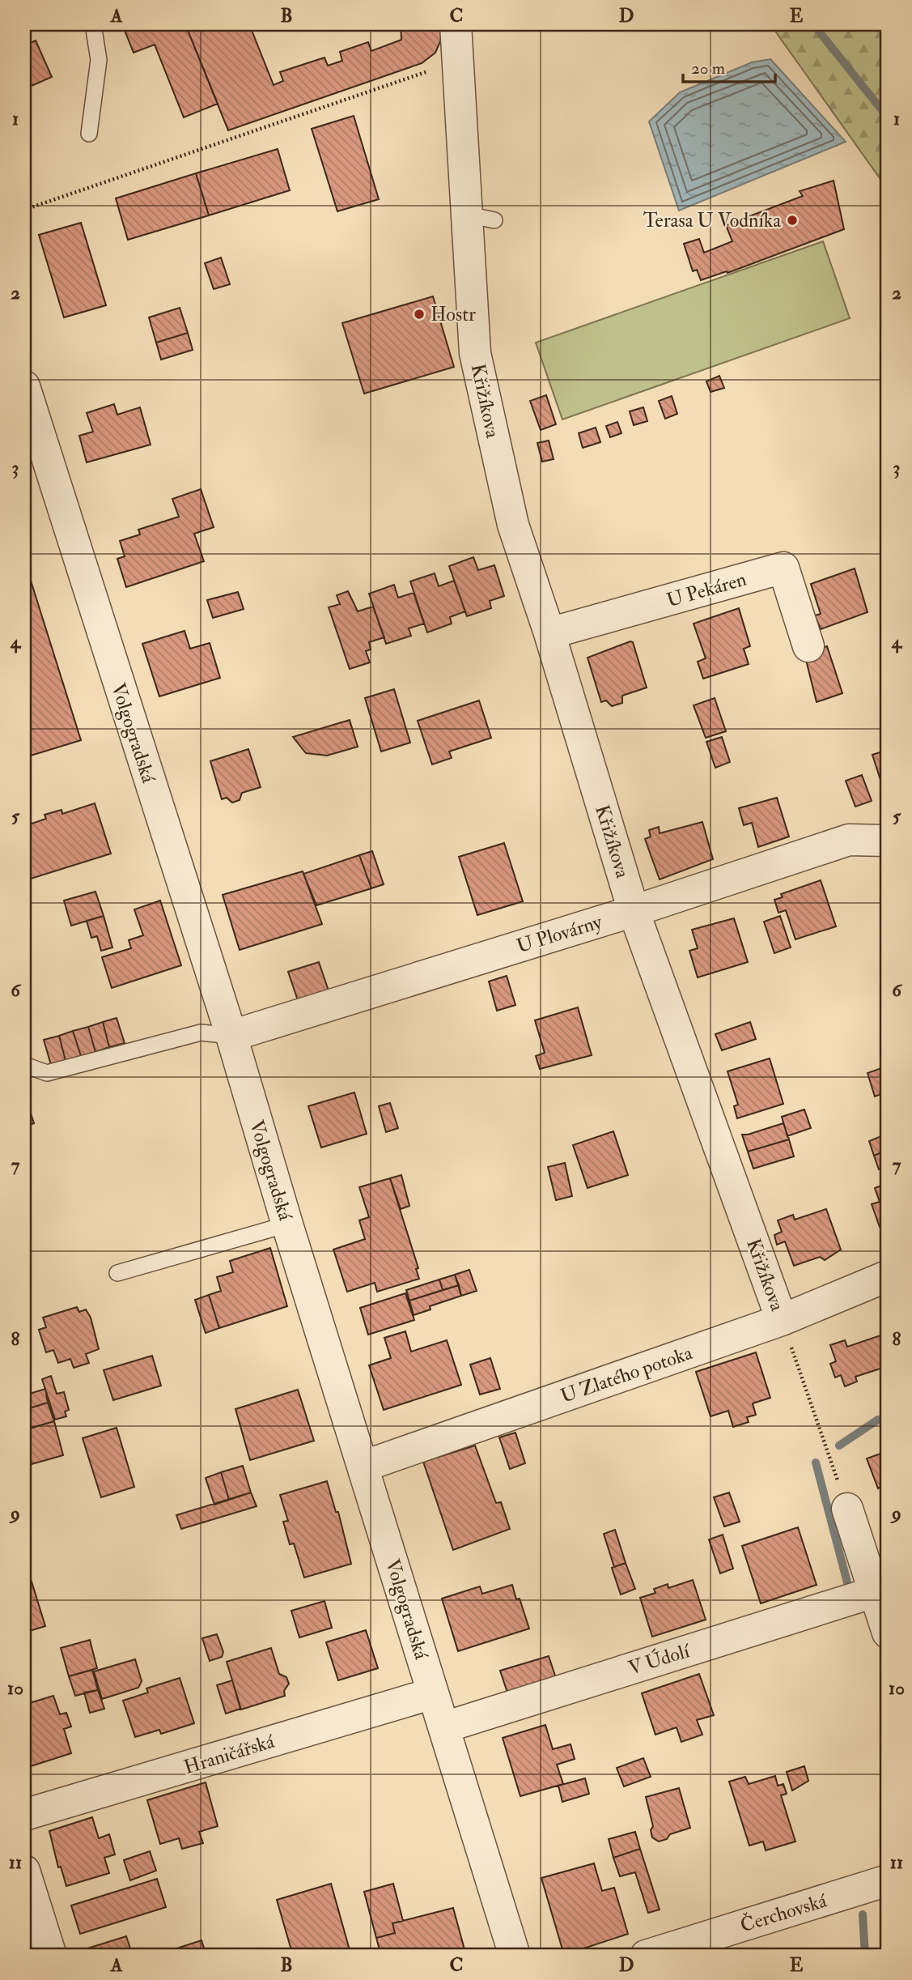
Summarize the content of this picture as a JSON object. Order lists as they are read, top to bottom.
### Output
{
  "streets": {
    "street": [
      "Křižíkova",
      "U Pekáren",
      "Volgogradská",
      "U Plovárny",
      "U Zlatého potoka",
      "V Údolí",
      "Hraničářská",
      "Čerchovská"
    ]
  },
  "crossings": [
    ["Křižíkova", "U Pekáren"],
    ["Křižíkova", "U Plovárny"],
    ["Křižíkova", "U Zlatého potoka"],
    ["Volgogradská", "U Plovárny"],
    ["Volgogradská", "U Zlatého potoka"],
    ["Volgogradská", "V Údolí"],
    ["Volgogradská", "Hraničářská"]
  ],
  "places": ["Terasa U Vodníka", "Hostr"],
  "scale_bar": "20 m",
  "grid": {
    "columns": [
      "A",
      "B",
      "C",
      "D",
      "E"
    ],
    "rows": [
      "1",
      "2",
      "3",
      "4",
      "5",
      "6",
      "7",
      "8",
      "9",
      "10",
      "11"
    ]
  }
}
